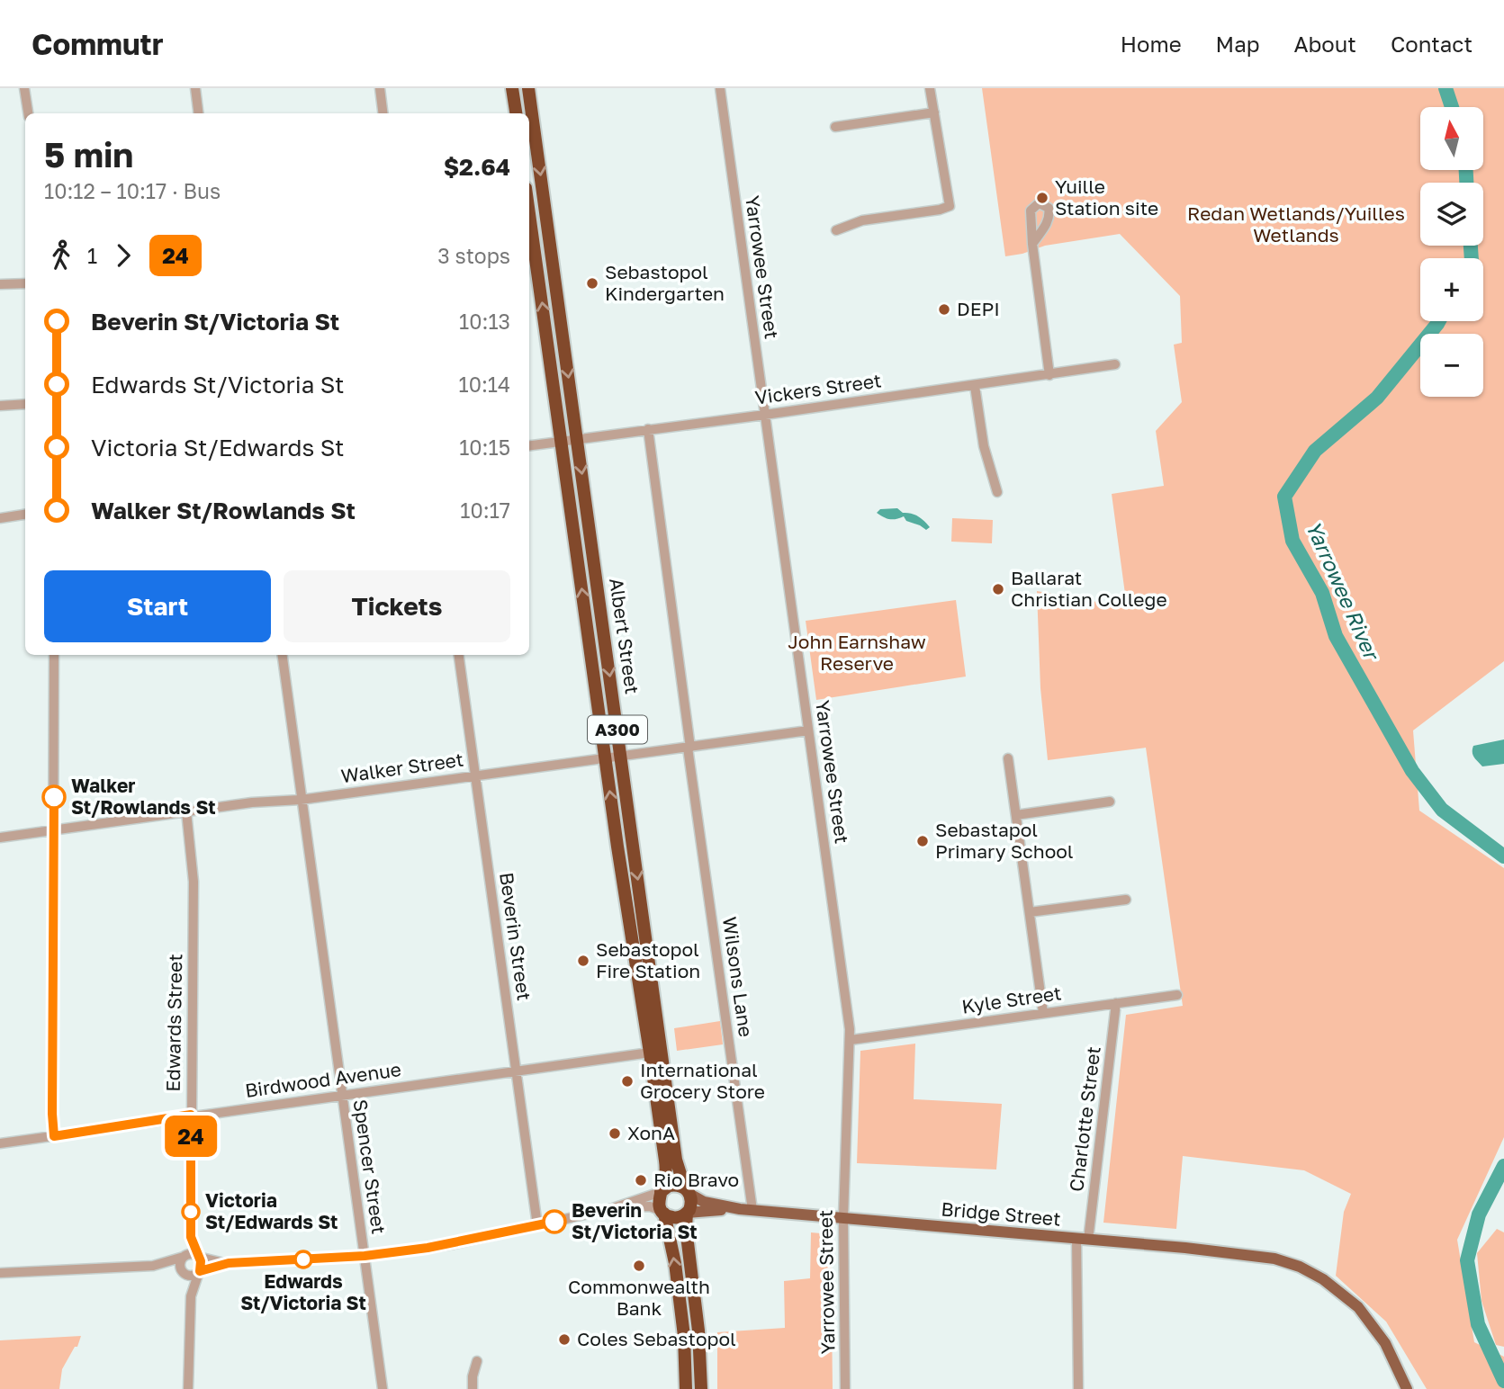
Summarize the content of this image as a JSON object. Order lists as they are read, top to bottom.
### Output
{
  "streets": {
    "highway": ["Albert Street", "A300"],
    "main road": ["Bridge Street"],
    "street": [
      "Yarrowee Street",
      "Vickers Street",
      "Walker Street",
      "Beverin Street",
      "Wilsons Lane",
      "Kyle Street",
      "Edwards Street",
      "Birdwood Avenue",
      "Charlotte Street",
      "Spencer Street"
    ]
  },
  "crossings": [
    ["Yarrowee Street", "Vickers Street"],
    ["Yarrowee Street", "Walker Street"],
    ["Yarrowee Street", "Kyle Street"],
    ["Yarrowee Street", "Bridge Street"],
    ["Vickers Street", "Albert Street"],
    ["Vickers Street", "Wilsons Lane"],
    ["Albert Street", "Walker Street"],
    ["Albert Street", "Birdwood Avenue"],
    ["Walker Street", "Beverin Street"],
    ["Walker Street", "Wilsons Lane"],
    ["Walker Street", "Edwards Street"],
    ["Walker Street", "Spencer Street"],
    ["Beverin Street", "Birdwood Avenue"],
    ["Wilsons Lane", "Bridge Street"],
    ["Kyle Street", "Charlotte Street"],
    ["Edwards Street", "Birdwood Avenue"],
    ["Birdwood Avenue", "Spencer Street"],
    ["Charlotte Street", "Bridge Street"]
  ],
  "water": ["Yarrowee River"],
  "parks": ["Redan Wetlands/Yuilles Wetlands", "John Earnshaw Reserve"],
  "places": [
    "Yuille Station site",
    "Sebastopol Kindergarten",
    "DEPI",
    "Ballarat Christian College",
    "Walker St/Rowlands St",
    "Sebastapol Primary School",
    "Sebastopol Fire Station",
    "International Grocery Store",
    "XonA",
    "Rio Bravo",
    "Victoria St/Edwards St",
    "Beverin St/Victoria St",
    "Edwards St/Victoria St",
    "Commonwealth Bank",
    "Coles Sebastopol"
  ],
  "lines": ["bus line 24"],
  "north": "top",
  "page": {
    "header": "Commutr",
    "nav": [
      "Home",
      "Map",
      "About",
      "Contact"
    ],
    "on_map": "24",
    "map_buttons": ["+", "−"],
    "heading": ["5 min", "10:12 – 10:17 · Bus", "$2.64"],
    "legs": ["1", "24", "3 stops"],
    "list": [
      {
        "name": "Beverin St/Victoria St",
        "value": "10:13"
      },
      {
        "name": "Edwards St/Victoria St",
        "value": "10:14"
      },
      {
        "name": "Victoria St/Edwards St",
        "value": "10:15"
      },
      {
        "name": "Walker St/Rowlands St",
        "value": "10:17"
      }
    ],
    "buttons": ["Start", "Tickets"]
  }
}
